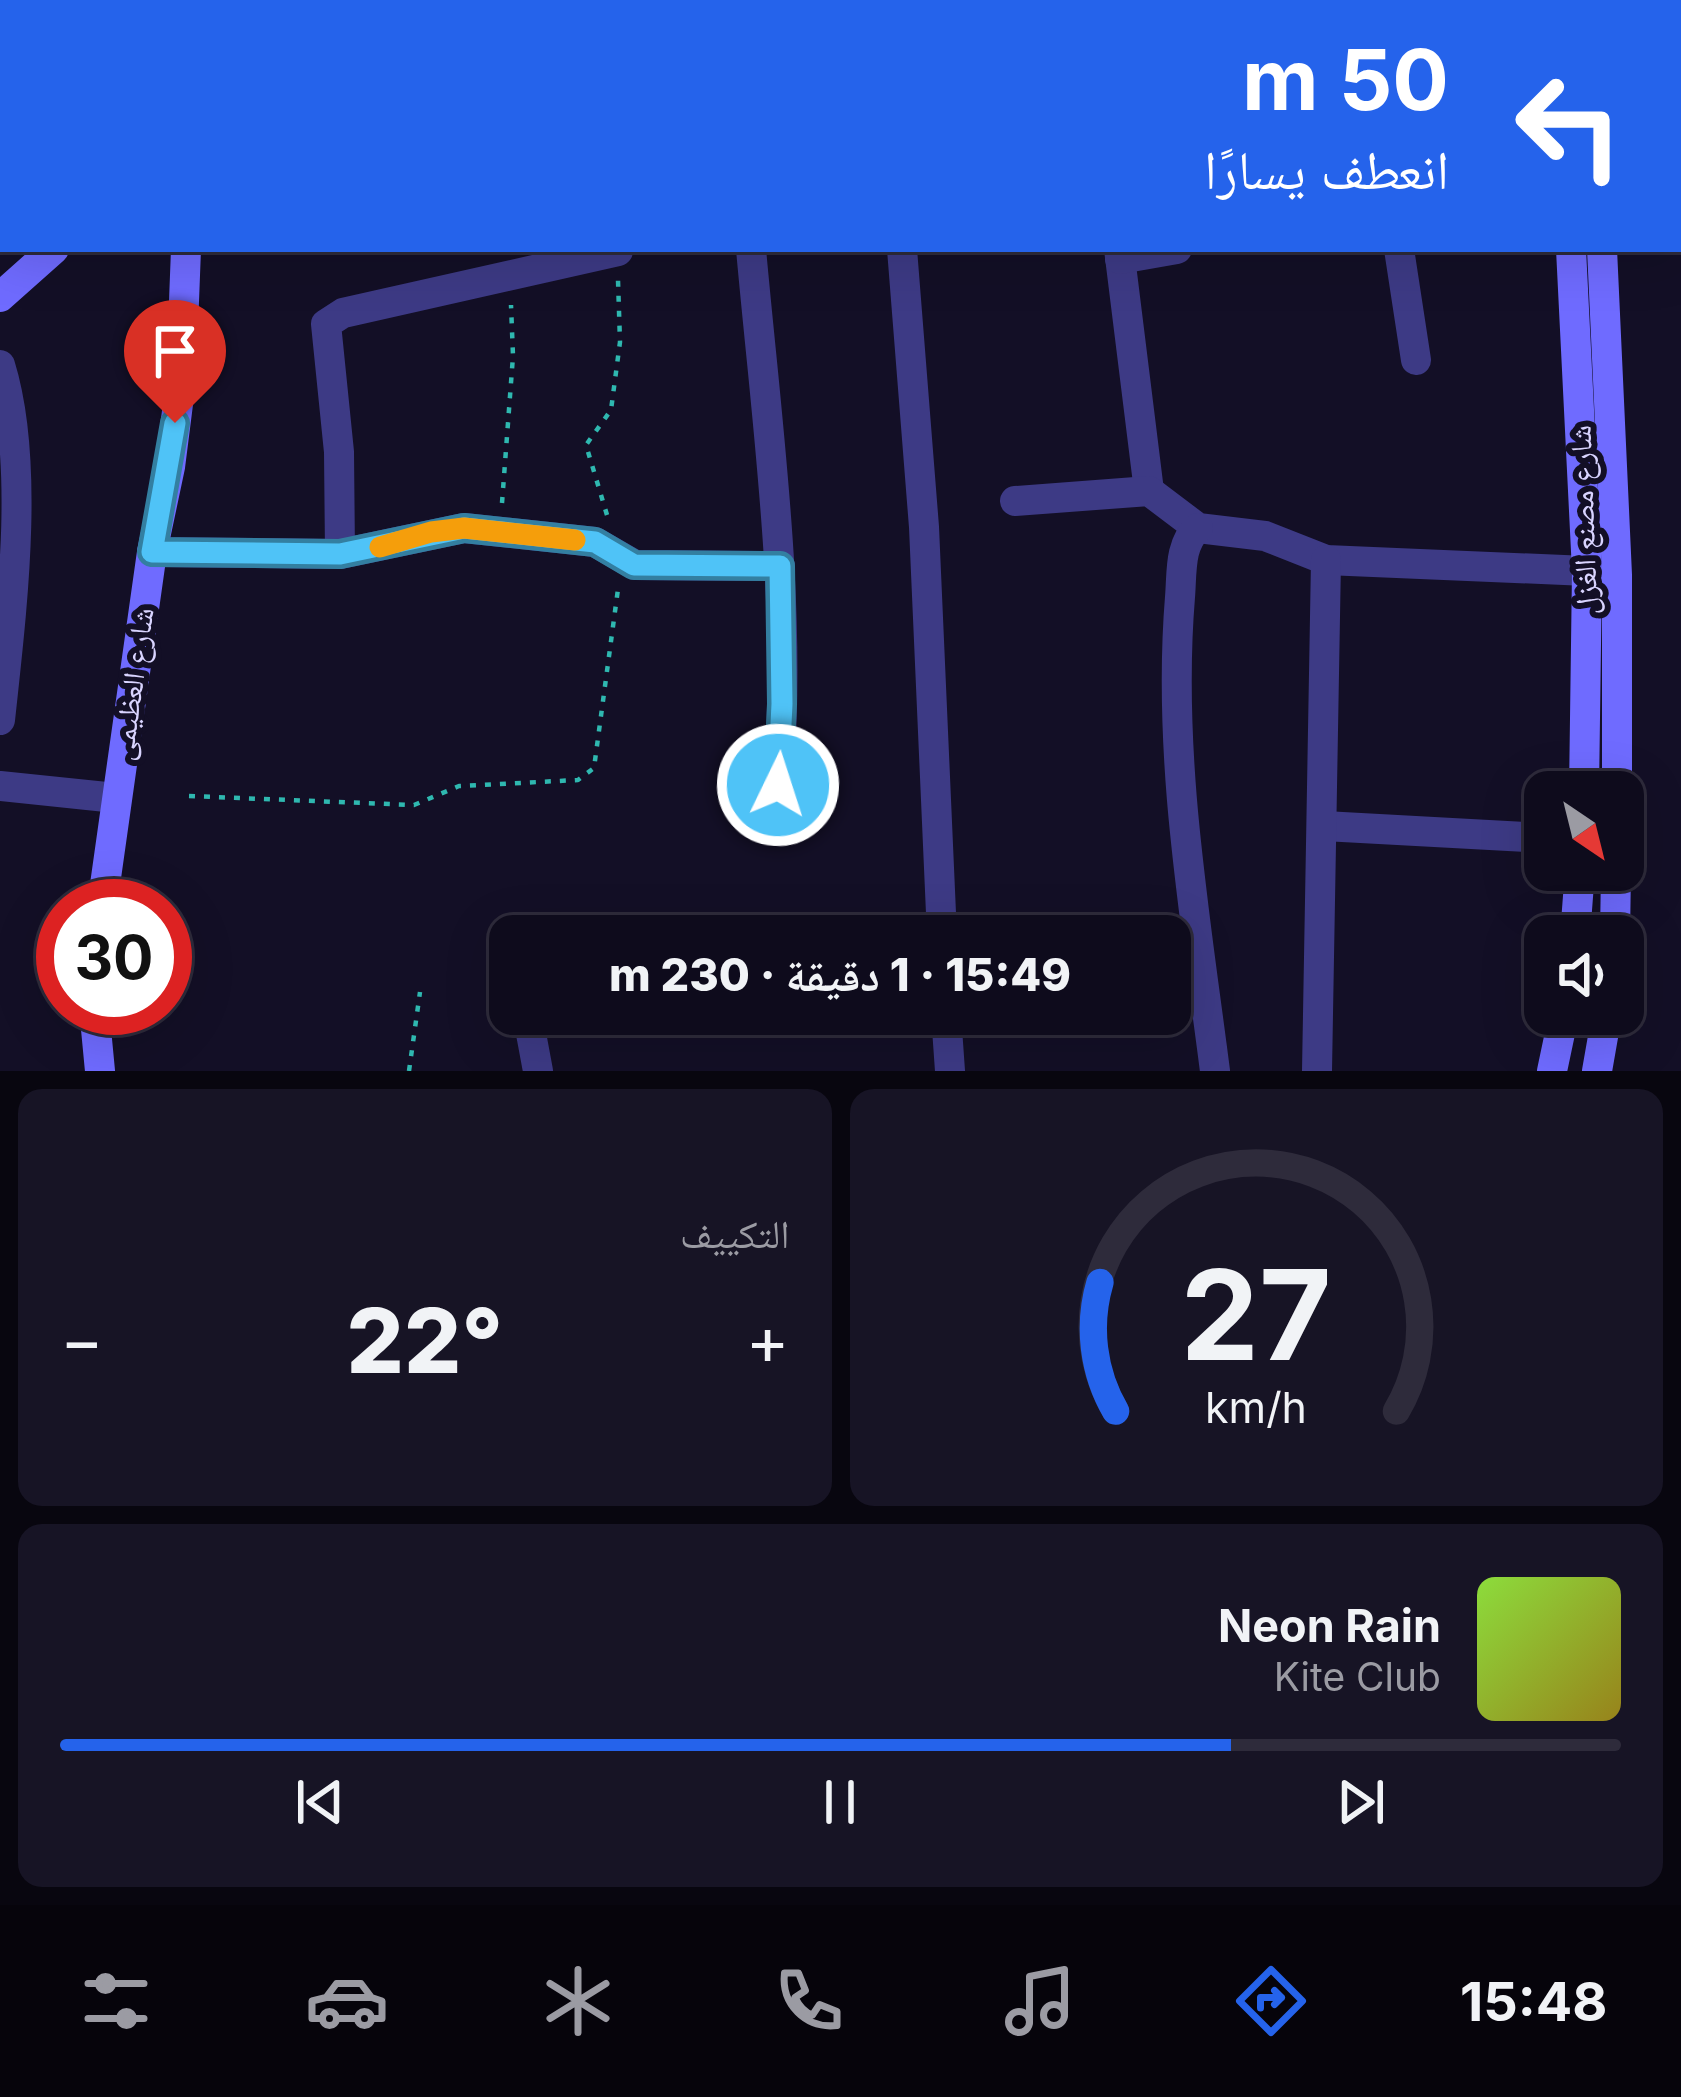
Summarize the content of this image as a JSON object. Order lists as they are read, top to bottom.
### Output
{
  "streets": {
    "street": ["شارع مصنع الغزل", "شارع العظيمى"]
  },
  "north": "bottom right",
  "page": {
    "turn": ["50 m", "انعطف يسارًا"],
    "limit": "30",
    "trip": "15:49 · 1 دقيقة · 230 m",
    "tile": "التكييف",
    "heat": ["−", "22°", "+"],
    "song": ["Neon Rain", "Kite Club"],
    "tabs": "15:48",
    "gauge": ["27", "km/h"]
  }
}
